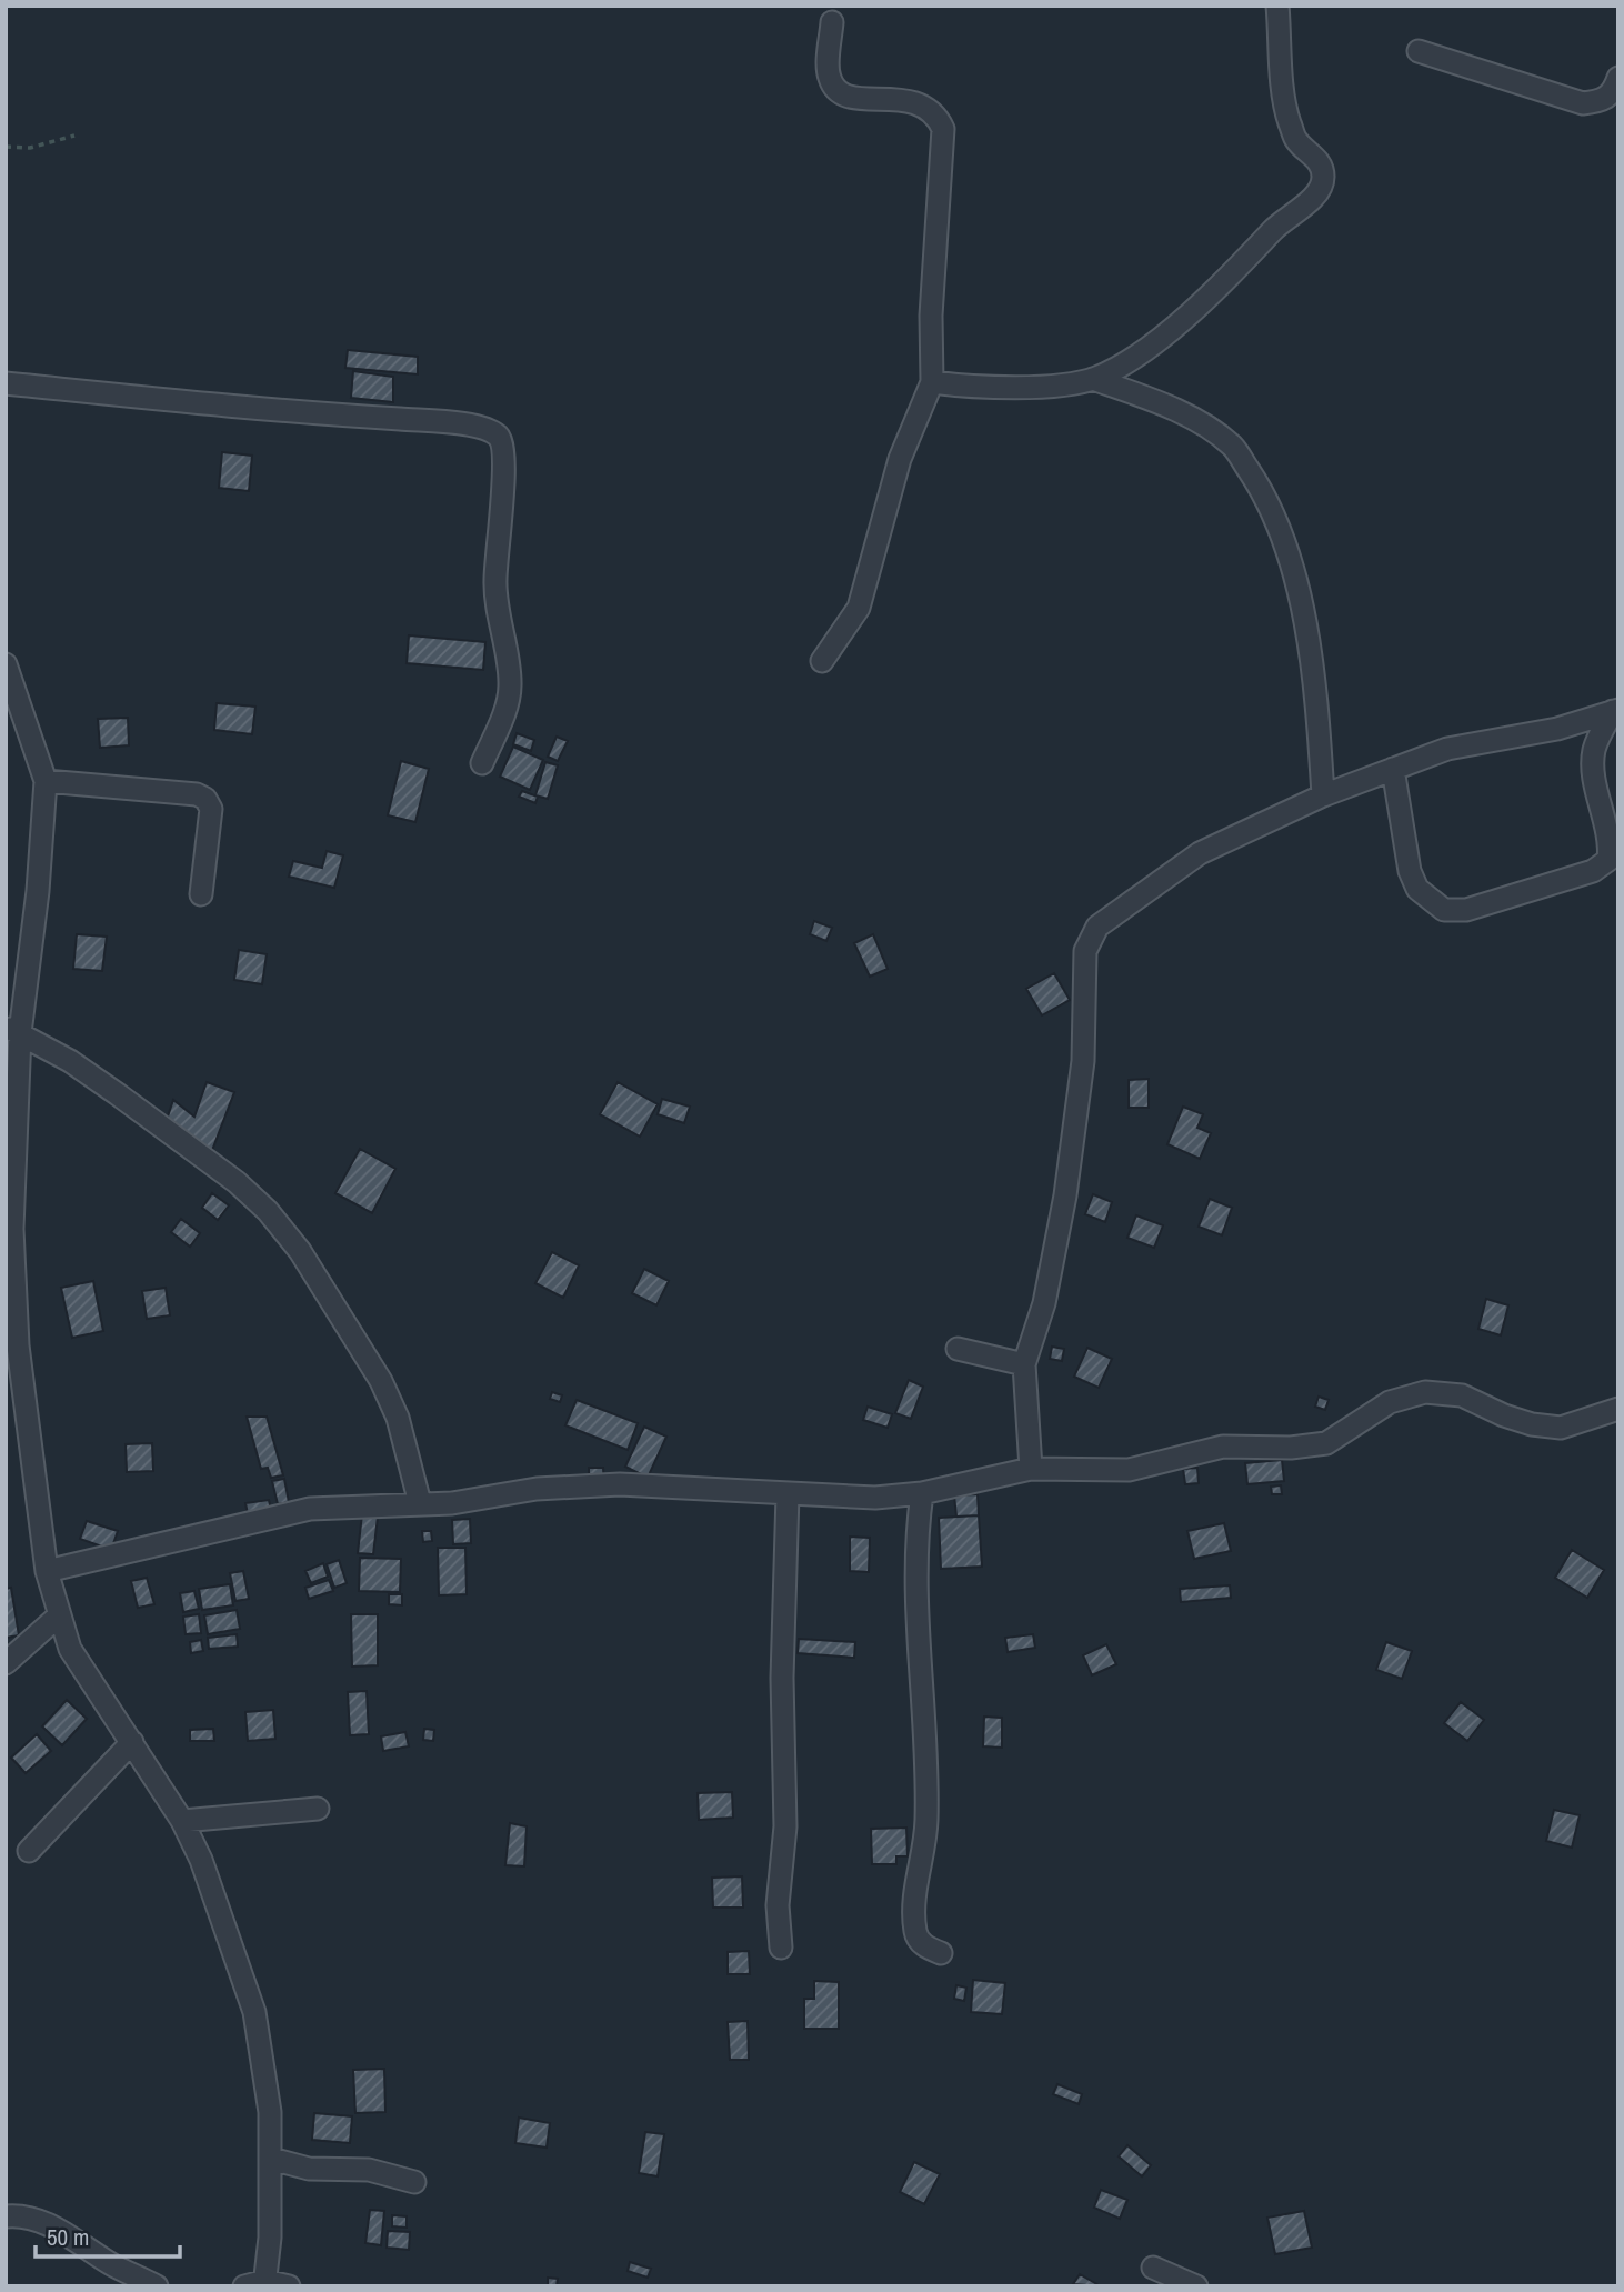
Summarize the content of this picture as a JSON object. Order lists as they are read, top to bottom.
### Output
{
  "scale_bar": "50 m"
}
